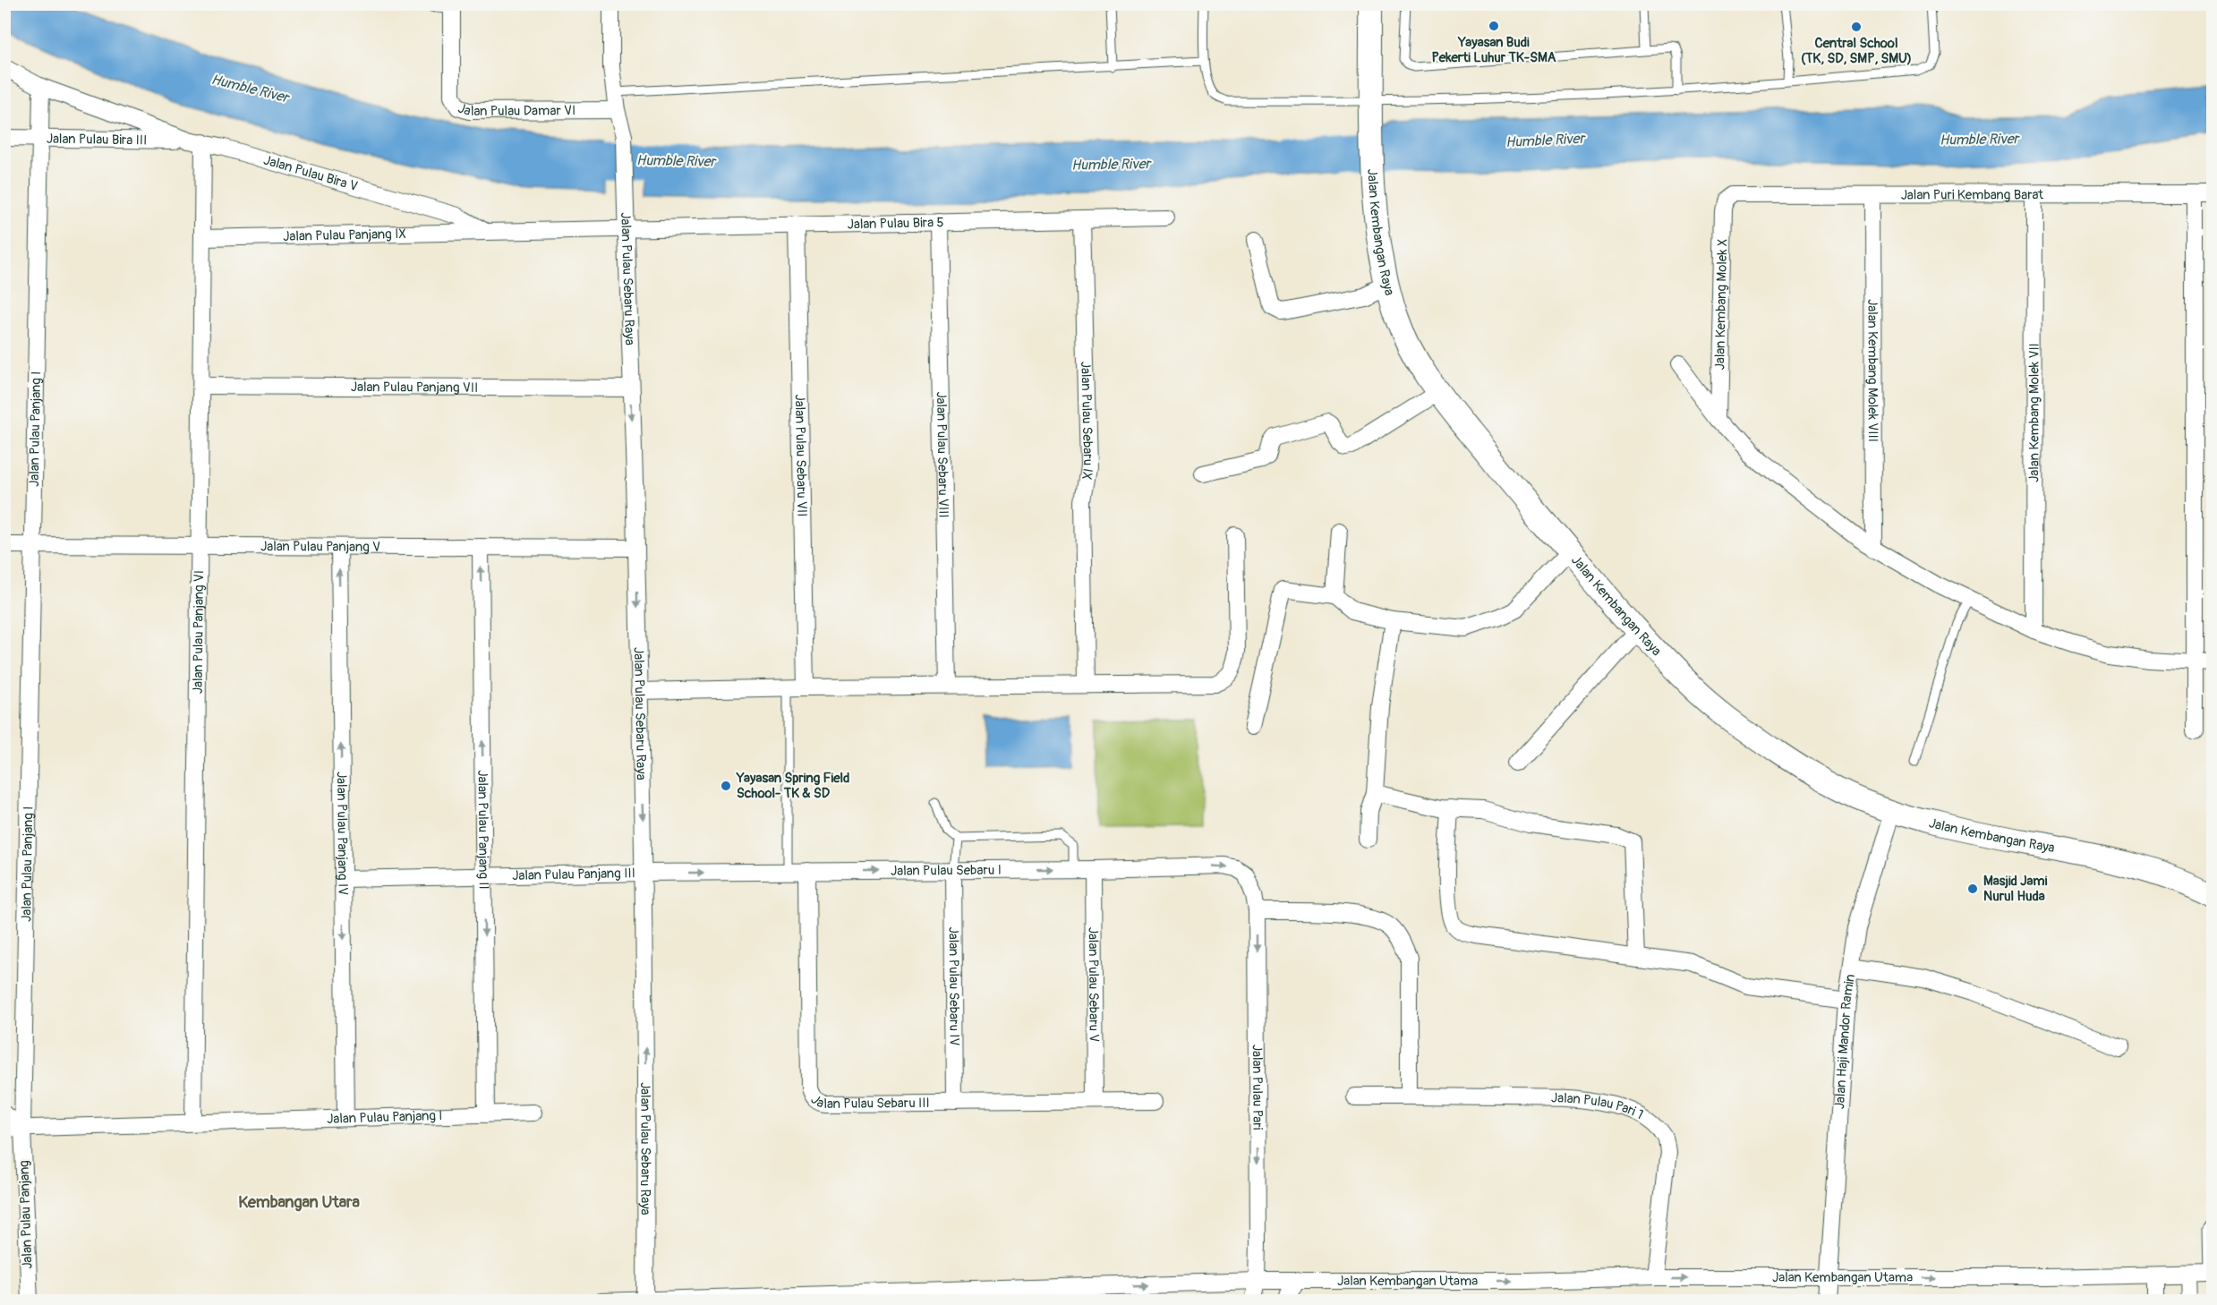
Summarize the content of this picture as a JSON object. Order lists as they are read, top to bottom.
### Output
{
  "streets": {
    "street": [
      "Jalan Pulau Damar VI",
      "Jalan Pulau Bira III",
      "Jalan Pulau Bira V",
      "Jalan Puri Kembang Barat",
      "Jalan Pulau Bira 5",
      "Jalan Kembangan Raya",
      "Jalan Pulau Panjang IX",
      "Jalan Pulau Sebaru Raya",
      "Jalan Kembang Molek X",
      "Jalan Kembang Molek VIII",
      "Jalan Pulau Panjang VII",
      "Jalan Kembang Molek VII",
      "Jalan Pulau Sebaru IX",
      "Jalan Pulau Panjang I",
      "Jalan Pulau Sebaru VIII",
      "Jalan Pulau Sebaru VII",
      "Jalan Pulau Panjang V",
      "Jalan Pulau Panjang VI",
      "Jalan Pulau Panjang II",
      "Jalan Pulau Panjang IV",
      "Jalan Pulau Sebaru I",
      "Jalan Pulau Panjang III",
      "Jalan Pulau Sebaru V",
      "Jalan Pulau Sebaru IV",
      "Jalan Haji Mandor Ramin",
      "Jalan Pulau Pari",
      "Jalan Pulau Sebaru III",
      "Jalan Pulau Pari 1",
      "Jalan Pulau Panjang",
      "Jalan Kembangan Utama"
    ]
  },
  "crossings": [
    ["Jalan Pulau Damar VI", "Jalan Pulau Sebaru Raya"],
    ["Jalan Pulau Bira III", "Jalan Pulau Bira V"],
    ["Jalan Pulau Bira III", "Jalan Pulau Panjang I"],
    ["Jalan Pulau Bira III", "Jalan Pulau Panjang VI"],
    ["Jalan Pulau Bira V", "Jalan Pulau Bira 5"],
    ["Jalan Pulau Bira V", "Jalan Pulau Panjang IX"],
    ["Jalan Pulau Bira V", "Jalan Pulau Sebaru Raya"],
    ["Jalan Pulau Bira V", "Jalan Pulau Panjang I"],
    ["Jalan Pulau Bira V", "Jalan Pulau Panjang VI"],
    ["Jalan Puri Kembang Barat", "Jalan Kembang Molek X"],
    ["Jalan Puri Kembang Barat", "Jalan Kembang Molek VIII"],
    ["Jalan Puri Kembang Barat", "Jalan Kembang Molek VII"],
    ["Jalan Pulau Bira 5", "Jalan Pulau Sebaru Raya"],
    ["Jalan Pulau Bira 5", "Jalan Pulau Sebaru IX"],
    ["Jalan Pulau Bira 5", "Jalan Pulau Sebaru VIII"],
    ["Jalan Pulau Bira 5", "Jalan Pulau Sebaru VII"],
    ["Jalan Kembangan Raya", "Jalan Haji Mandor Ramin"],
    ["Jalan Pulau Panjang IX", "Jalan Pulau Panjang VI"],
    ["Jalan Pulau Sebaru Raya", "Jalan Pulau Panjang VII"],
    ["Jalan Pulau Sebaru Raya", "Jalan Pulau Panjang V"],
    ["Jalan Pulau Sebaru Raya", "Jalan Pulau Sebaru I"],
    ["Jalan Pulau Sebaru Raya", "Jalan Pulau Panjang III"],
    ["Jalan Pulau Sebaru Raya", "Jalan Kembangan Utama"],
    ["Jalan Pulau Panjang VII", "Jalan Pulau Panjang VI"],
    ["Jalan Pulau Panjang I", "Jalan Pulau Panjang V"],
    ["Jalan Pulau Panjang I", "Jalan Pulau Panjang VI"],
    ["Jalan Pulau Panjang I", "Jalan Pulau Panjang II"],
    ["Jalan Pulau Panjang I", "Jalan Pulau Panjang IV"],
    ["Jalan Pulau Panjang I", "Jalan Pulau Panjang"],
    ["Jalan Pulau Panjang V", "Jalan Pulau Panjang VI"],
    ["Jalan Pulau Panjang V", "Jalan Pulau Panjang II"],
    ["Jalan Pulau Panjang V", "Jalan Pulau Panjang IV"],
    ["Jalan Pulau Panjang II", "Jalan Pulau Panjang III"],
    ["Jalan Pulau Panjang IV", "Jalan Pulau Panjang III"],
    ["Jalan Pulau Sebaru I", "Jalan Pulau Panjang III"],
    ["Jalan Pulau Sebaru I", "Jalan Pulau Sebaru V"],
    ["Jalan Pulau Sebaru I", "Jalan Pulau Sebaru IV"],
    ["Jalan Pulau Sebaru I", "Jalan Pulau Pari"],
    ["Jalan Pulau Sebaru I", "Jalan Pulau Sebaru III"],
    ["Jalan Pulau Sebaru V", "Jalan Pulau Sebaru III"],
    ["Jalan Pulau Sebaru IV", "Jalan Pulau Sebaru III"],
    ["Jalan Haji Mandor Ramin", "Jalan Kembangan Utama"],
    ["Jalan Pulau Pari", "Jalan Kembangan Utama"],
    ["Jalan Pulau Pari 1", "Jalan Kembangan Utama"]
  ],
  "one_way": ["Jalan Pulau Sebaru I", "Jalan Pulau Pari", "Jalan Kembangan Utama"],
  "districts": ["Kembangan Utara"],
  "water": ["Humble River"],
  "places": [
    "Yayasan Budi Pekerti Luhur TK-SMA",
    "Central School (TK, SD, SMP, SMU)",
    "Yayasan Spring Field School- TK & SD",
    "Masjid Jami Nurul Huda"
  ]
}
